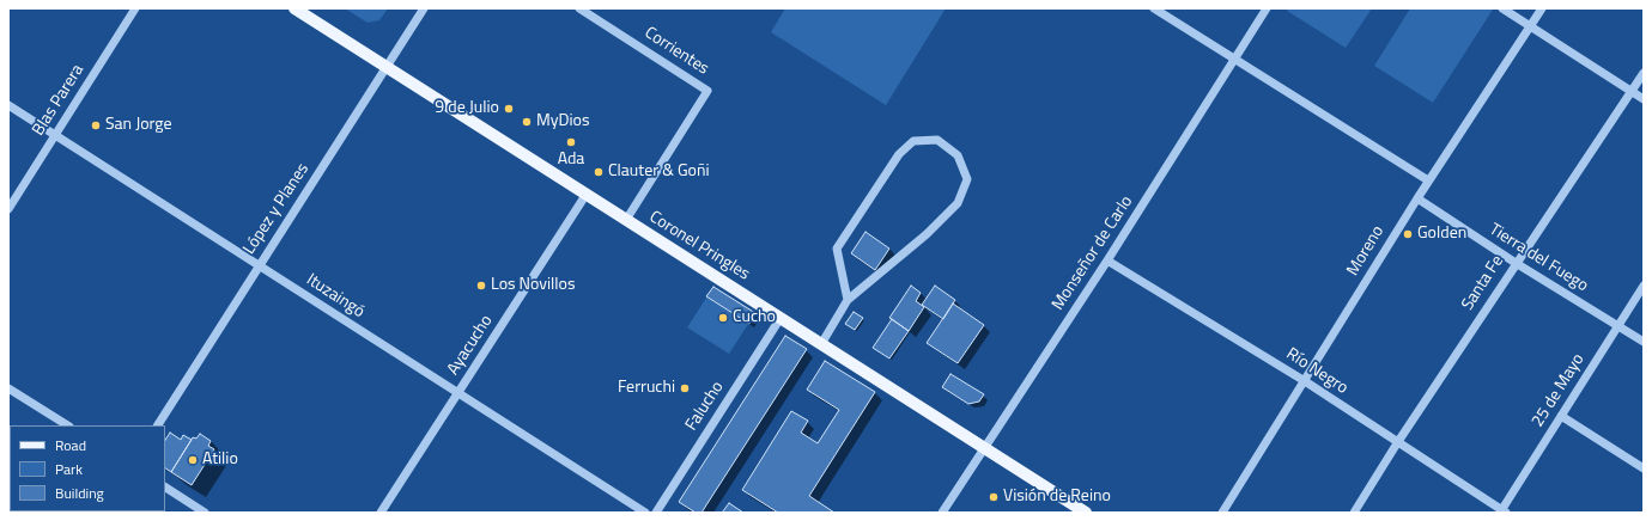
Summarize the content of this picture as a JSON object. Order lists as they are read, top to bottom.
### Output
{
  "streets": {
    "main road": ["Coronel Pringles"],
    "street": [
      "Corrientes",
      "Blas Parera",
      "López y Planes",
      "Moreno",
      "Monseñor de Carlo",
      "Tierra del Fuego",
      "Santa Fe",
      "Ituzaingó",
      "Ayacucho",
      "Río Negro",
      "25 de Mayo",
      "Falucho"
    ]
  },
  "crossings": [
    ["Corrientes", "Coronel Pringles"],
    ["Blas Parera", "Ituzaingó"],
    ["López y Planes", "Coronel Pringles"],
    ["López y Planes", "Ituzaingó"],
    ["Coronel Pringles", "Monseñor de Carlo"],
    ["Coronel Pringles", "Ayacucho"],
    ["Coronel Pringles", "Falucho"],
    ["Moreno", "Tierra del Fuego"],
    ["Moreno", "Río Negro"],
    ["Monseñor de Carlo", "Río Negro"],
    ["Tierra del Fuego", "Santa Fe"],
    ["Tierra del Fuego", "25 de Mayo"],
    ["Santa Fe", "Río Negro"],
    ["Ituzaingó", "Ayacucho"],
    ["Río Negro", "25 de Mayo"]
  ],
  "places": [
    "9 de Julio",
    "MyDios",
    "San Jorge",
    "Ada",
    "Clauter & Goñi",
    "Golden",
    "Los Novillos",
    "Cucho",
    "Ferruchi",
    "Atilio",
    "Visión de Reino"
  ],
  "legend": ["Road", "Park", "Building"]
}
